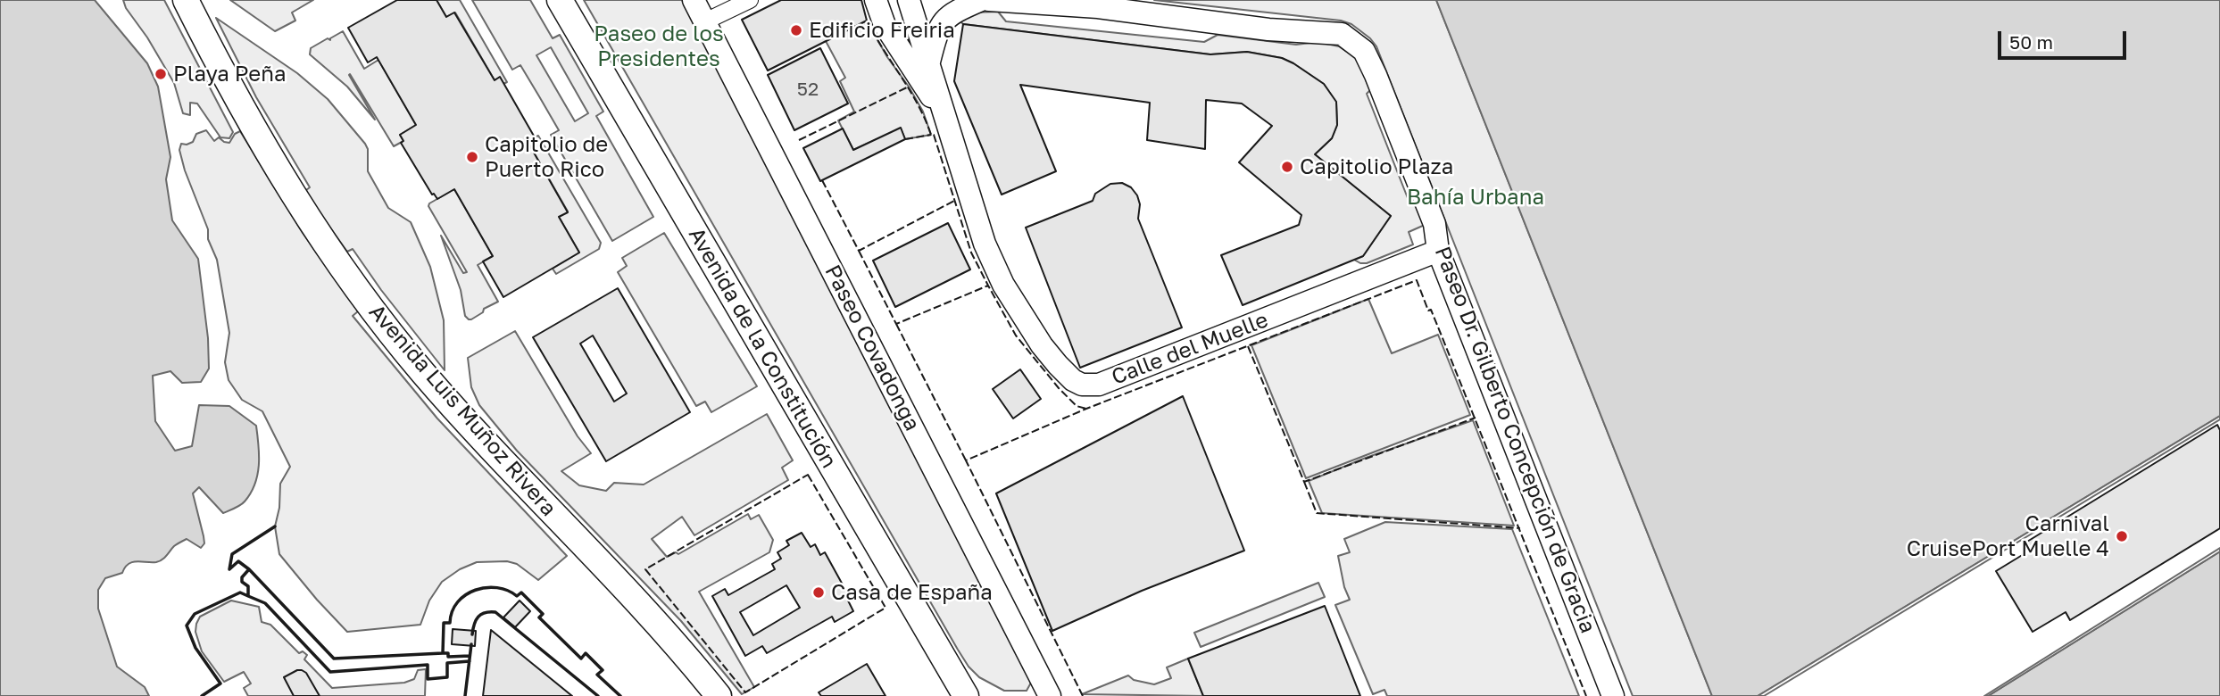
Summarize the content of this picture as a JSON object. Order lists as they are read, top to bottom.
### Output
{
  "streets": {
    "main road": [
      "Avenida de la Constitución",
      "Paseo Covadonga",
      "Calle del Muelle",
      "Avenida Luis Muñoz Rivera",
      "Paseo Dr. Gilberto Concepción de Gracia"
    ]
  },
  "crossings": [
    ["Calle del Muelle", "Paseo Dr. Gilberto Concepción de Gracia"]
  ],
  "parks": ["Paseo de los Presidentes", "Bahía Urbana"],
  "places": [
    "Edificio Freiria",
    "Playa Peña",
    "Capitolio de Puerto Rico",
    "Capitolio Plaza",
    "Carnival CruisePort Muelle 4",
    "Casa de España"
  ],
  "house_numbers": ["52"],
  "scale_bar": "50 m"
}
